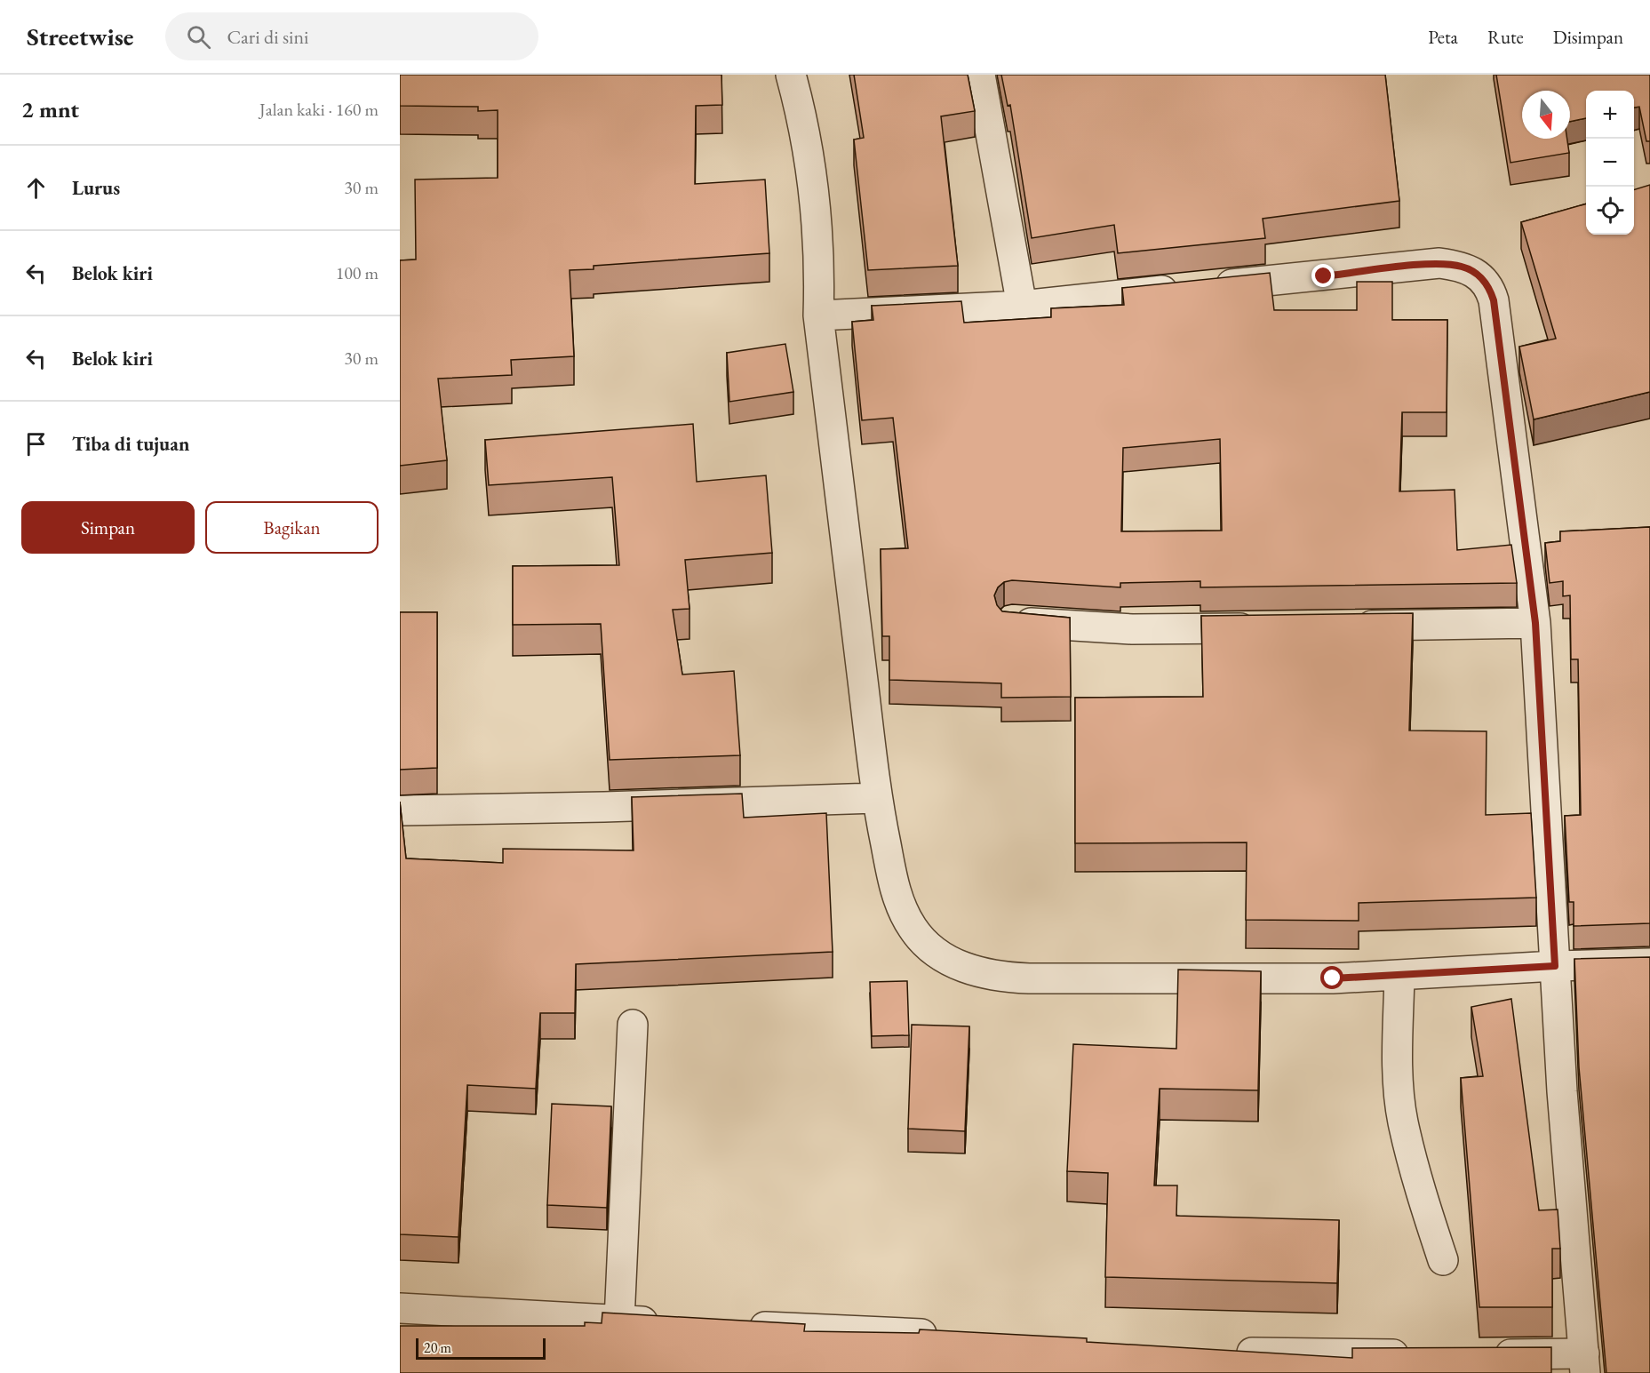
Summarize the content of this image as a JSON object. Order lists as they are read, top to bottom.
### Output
{
  "scale_bar": "20 m",
  "north": "bottom",
  "page": {
    "header": "Streetwise",
    "search": "Cari di sini",
    "nav": ["Peta", "Rute", "Disimpan"],
    "heading": ["2 mnt", "Jalan kaki · 160 m"],
    "map_buttons": ["+", "−"],
    "list": [
      ["Lurus", "30 m"],
      ["Belok kiri", "100 m"],
      ["Belok kiri", "30 m"],
      "Tiba di tujuan"
    ],
    "buttons": ["Simpan", "Bagikan"],
    "scale": "20 m"
  }
}
